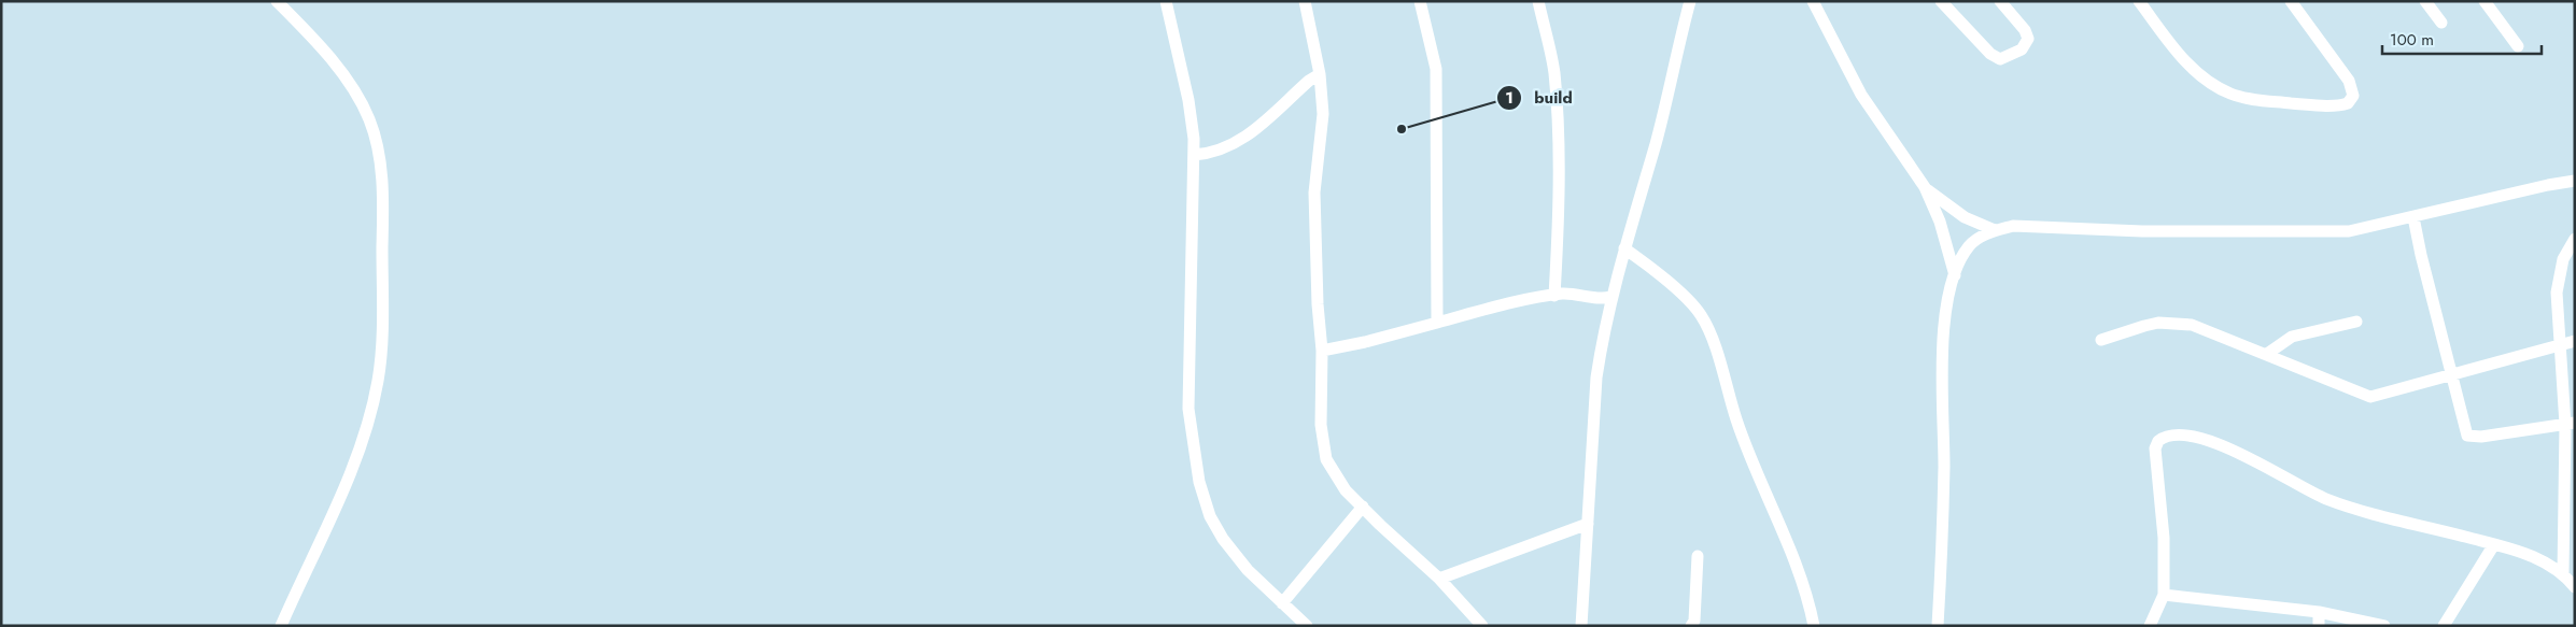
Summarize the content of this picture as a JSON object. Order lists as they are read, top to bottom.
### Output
{
  "places": ["build"],
  "scale_bar": "100 m"
}
